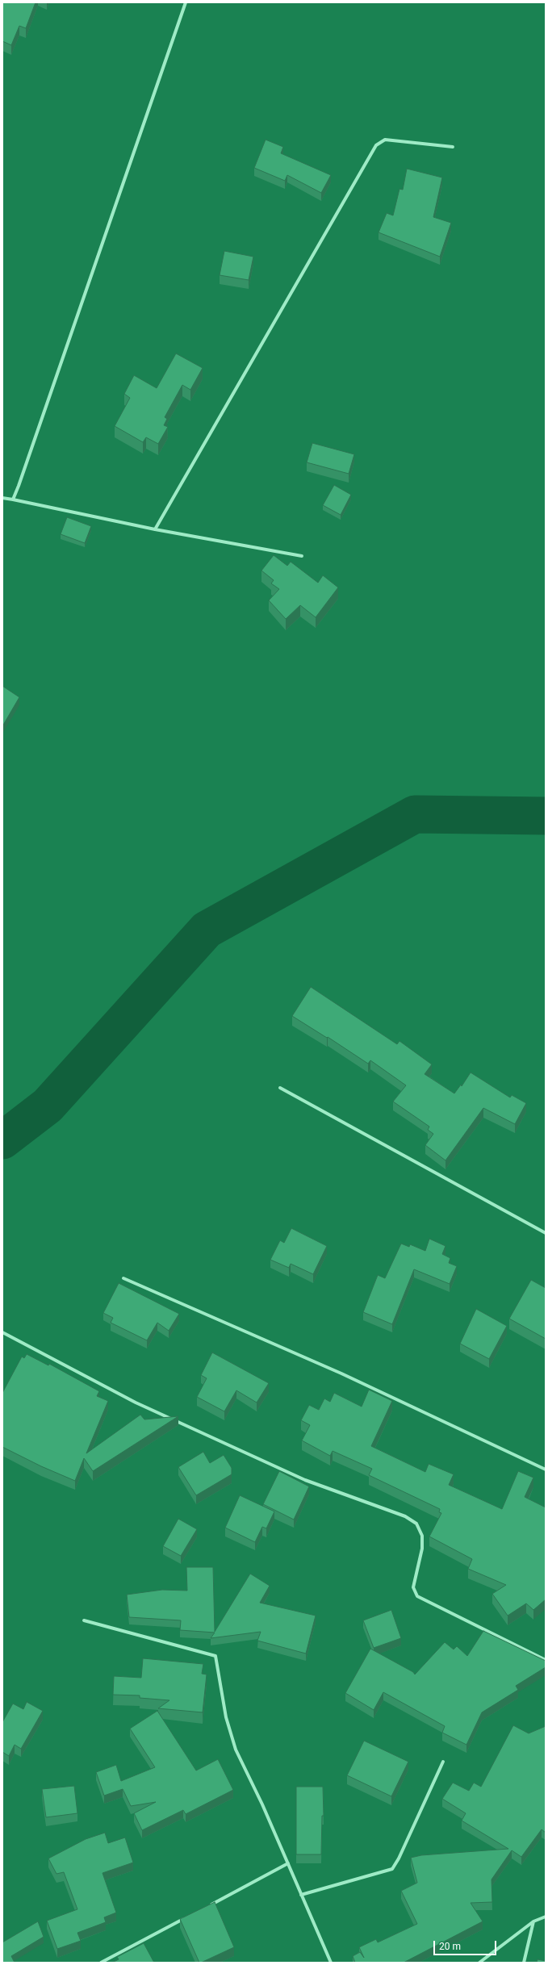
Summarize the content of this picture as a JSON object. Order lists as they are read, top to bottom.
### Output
{
  "scale_bar": "20 m"
}
